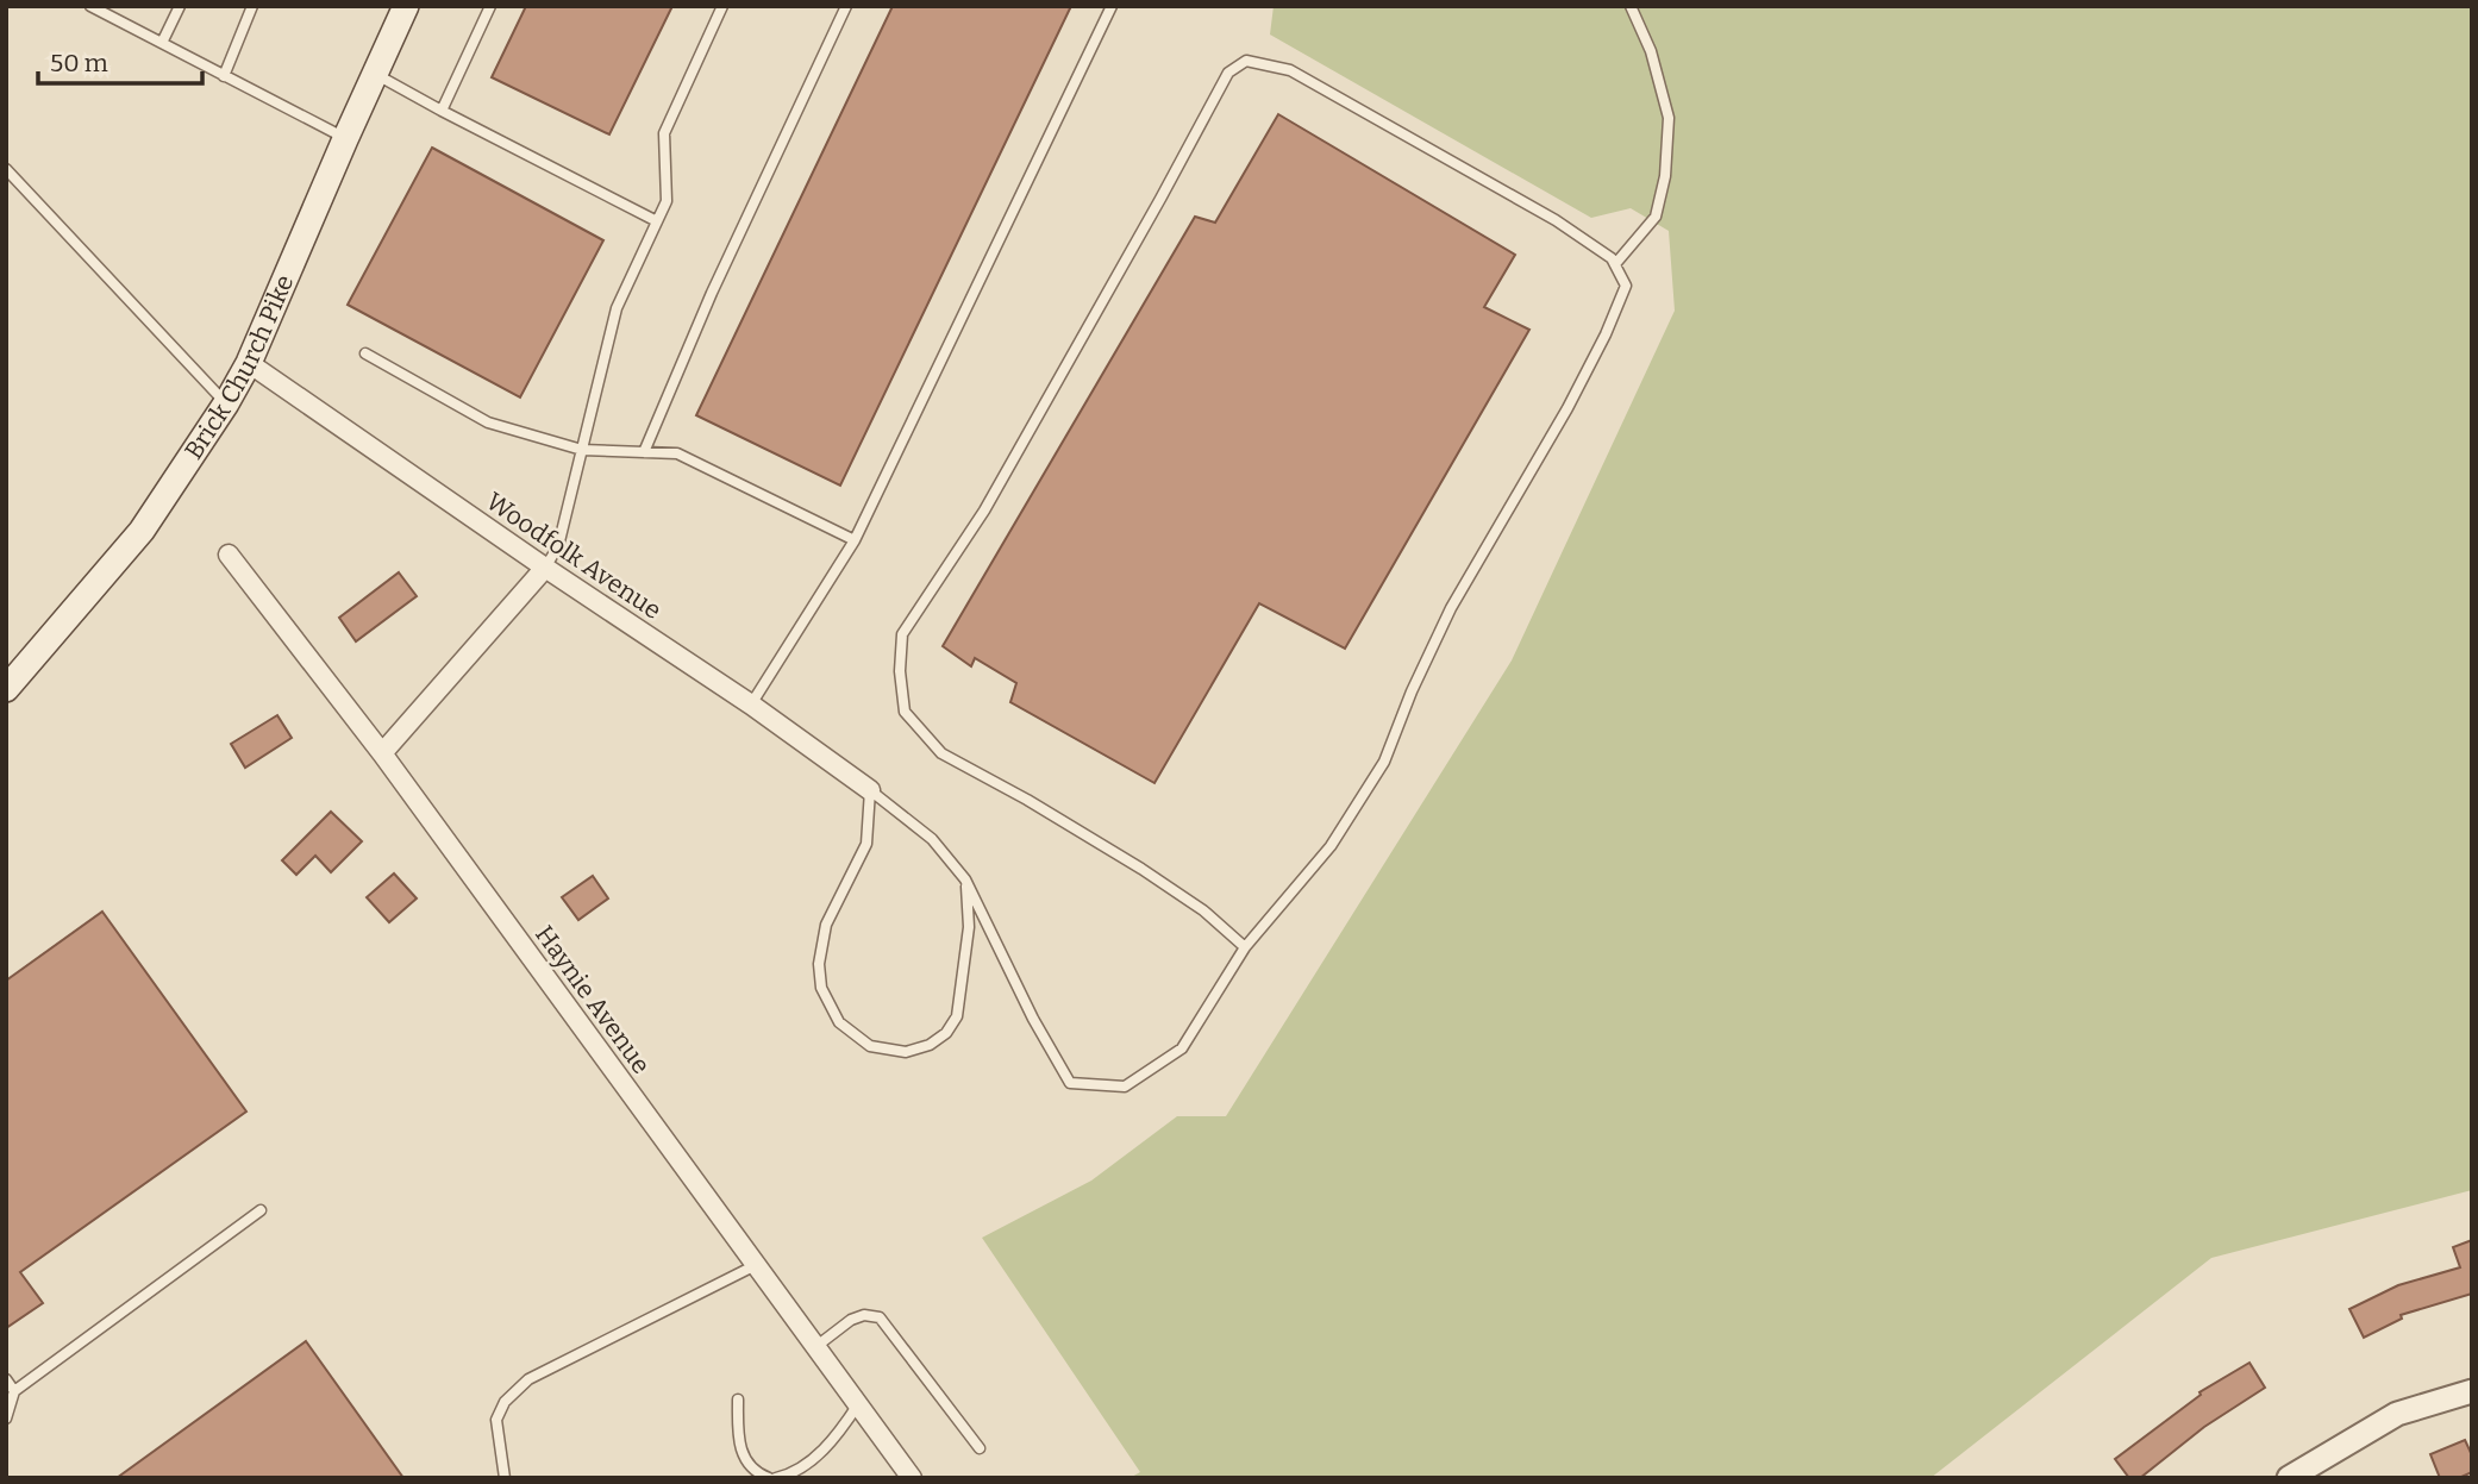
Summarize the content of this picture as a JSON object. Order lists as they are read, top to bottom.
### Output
{
  "streets": {
    "main road": ["Brick Church Pike"],
    "street": ["Woodfolk Avenue", "Haynie Avenue"]
  },
  "crossings": [
    ["Brick Church Pike", "Woodfolk Avenue"]
  ],
  "scale_bar": "50 m"
}
